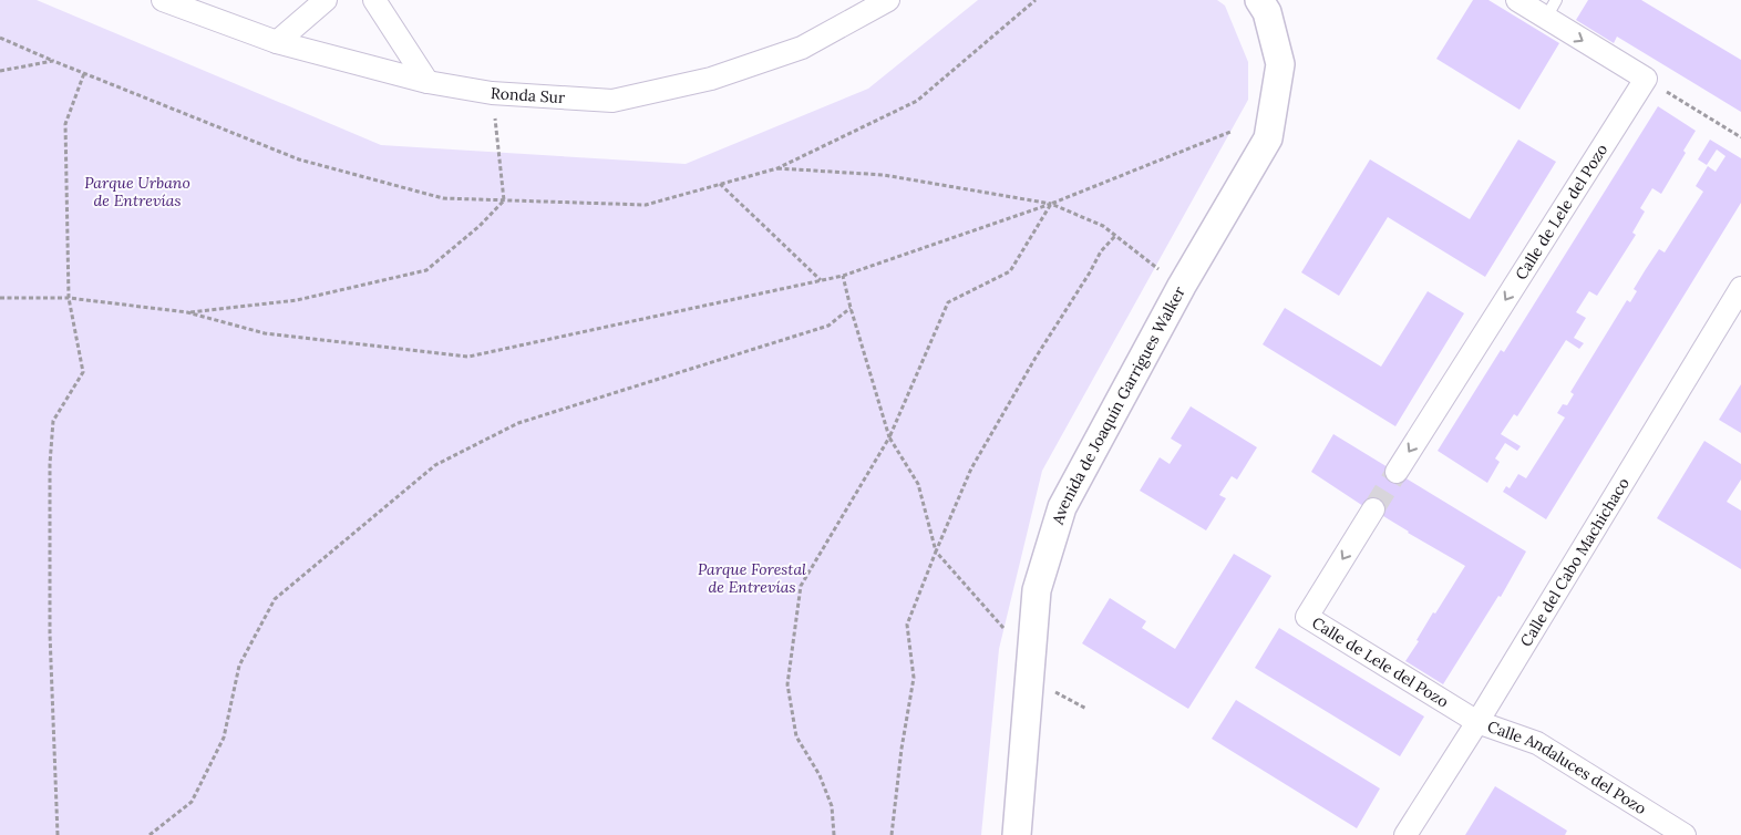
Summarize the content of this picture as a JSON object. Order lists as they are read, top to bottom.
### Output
{
  "streets": {
    "street": [
      "Ronda Sur",
      "Calle de Lele del Pozo",
      "Avenida de Joaquín Garrigues Walker",
      "Calle del Cabo Machichaco",
      "Calle Andaluces del Pozo"
    ]
  },
  "crossings": [
    ["Calle de Lele del Pozo", "Calle del Cabo Machichaco"],
    ["Calle de Lele del Pozo", "Calle Andaluces del Pozo"],
    ["Calle del Cabo Machichaco", "Calle Andaluces del Pozo"]
  ],
  "parks": ["Parque Urbano de Entrevías", "Parque Forestal de Entrevías"]
}
